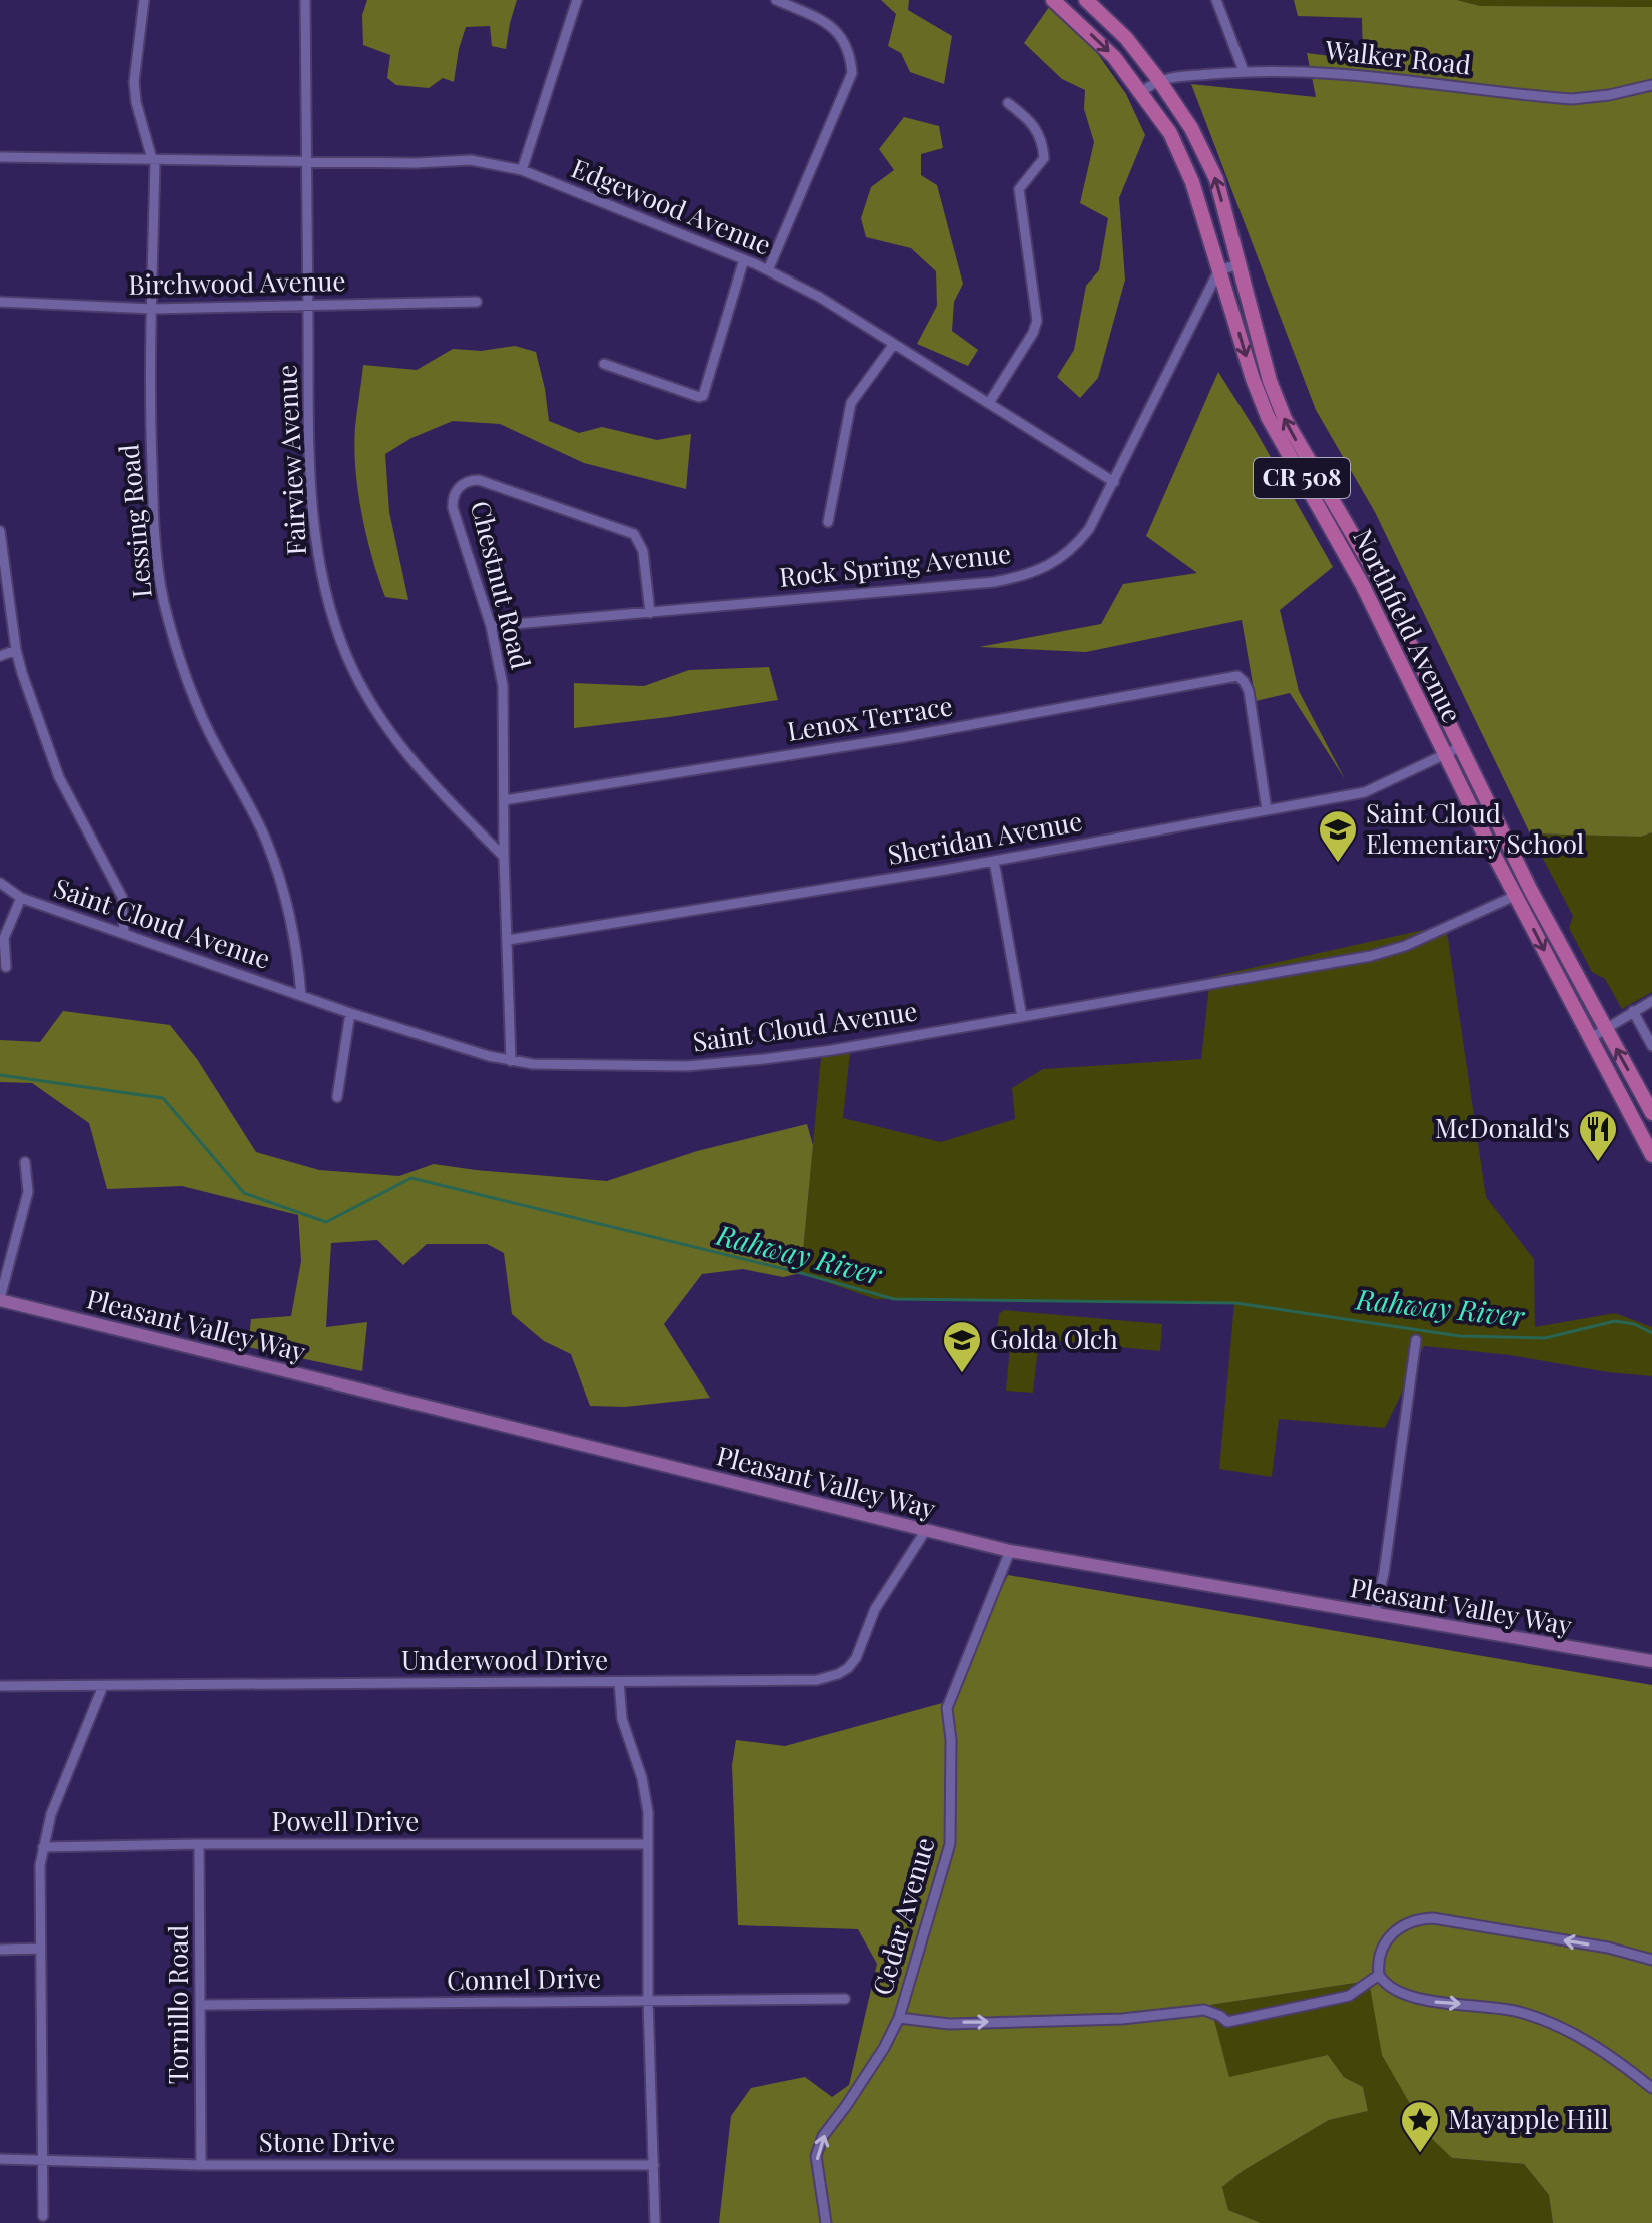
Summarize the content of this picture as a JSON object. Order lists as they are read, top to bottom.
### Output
{
  "streets": {
    "main road": ["CR 508", "Northfield Avenue", "Pleasant Valley Way"],
    "street": [
      "Walker Road",
      "Edgewood Avenue",
      "Birchwood Avenue",
      "Fairview Avenue",
      "Lessing Road",
      "Rock Spring Avenue",
      "Chestnut Road",
      "Lenox Terrace",
      "Sheridan Avenue",
      "Saint Cloud Avenue",
      "Underwood Drive",
      "Powell Drive",
      "Cedar Avenue",
      "Connel Drive",
      "Tornillo Road",
      "Stone Drive"
    ]
  },
  "crossings": [
    ["Walker Road", "Northfield Avenue"],
    ["Edgewood Avenue", "Fairview Avenue"],
    ["Edgewood Avenue", "Lessing Road"],
    ["Edgewood Avenue", "Rock Spring Avenue"],
    ["Birchwood Avenue", "Fairview Avenue"],
    ["Birchwood Avenue", "Lessing Road"],
    ["Fairview Avenue", "Chestnut Road"],
    ["Lessing Road", "Saint Cloud Avenue"],
    ["Rock Spring Avenue", "Chestnut Road"],
    ["Rock Spring Avenue", "Northfield Avenue"],
    ["Chestnut Road", "Lenox Terrace"],
    ["Chestnut Road", "Sheridan Avenue"],
    ["Chestnut Road", "Saint Cloud Avenue"],
    ["Northfield Avenue", "Sheridan Avenue"],
    ["Northfield Avenue", "Saint Cloud Avenue"],
    ["Lenox Terrace", "Sheridan Avenue"],
    ["Pleasant Valley Way", "Underwood Drive"],
    ["Pleasant Valley Way", "Cedar Avenue"],
    ["Powell Drive", "Tornillo Road"],
    ["Connel Drive", "Tornillo Road"],
    ["Tornillo Road", "Stone Drive"]
  ],
  "one_way": ["Cedar Avenue"],
  "water": ["Rahway River"],
  "places": {
    "school or university": ["Saint Cloud Elementary School", "Golda Olch"],
    "restaurant": ["McDonald's"],
    "place": ["Mayapple Hill"]
  }
}
